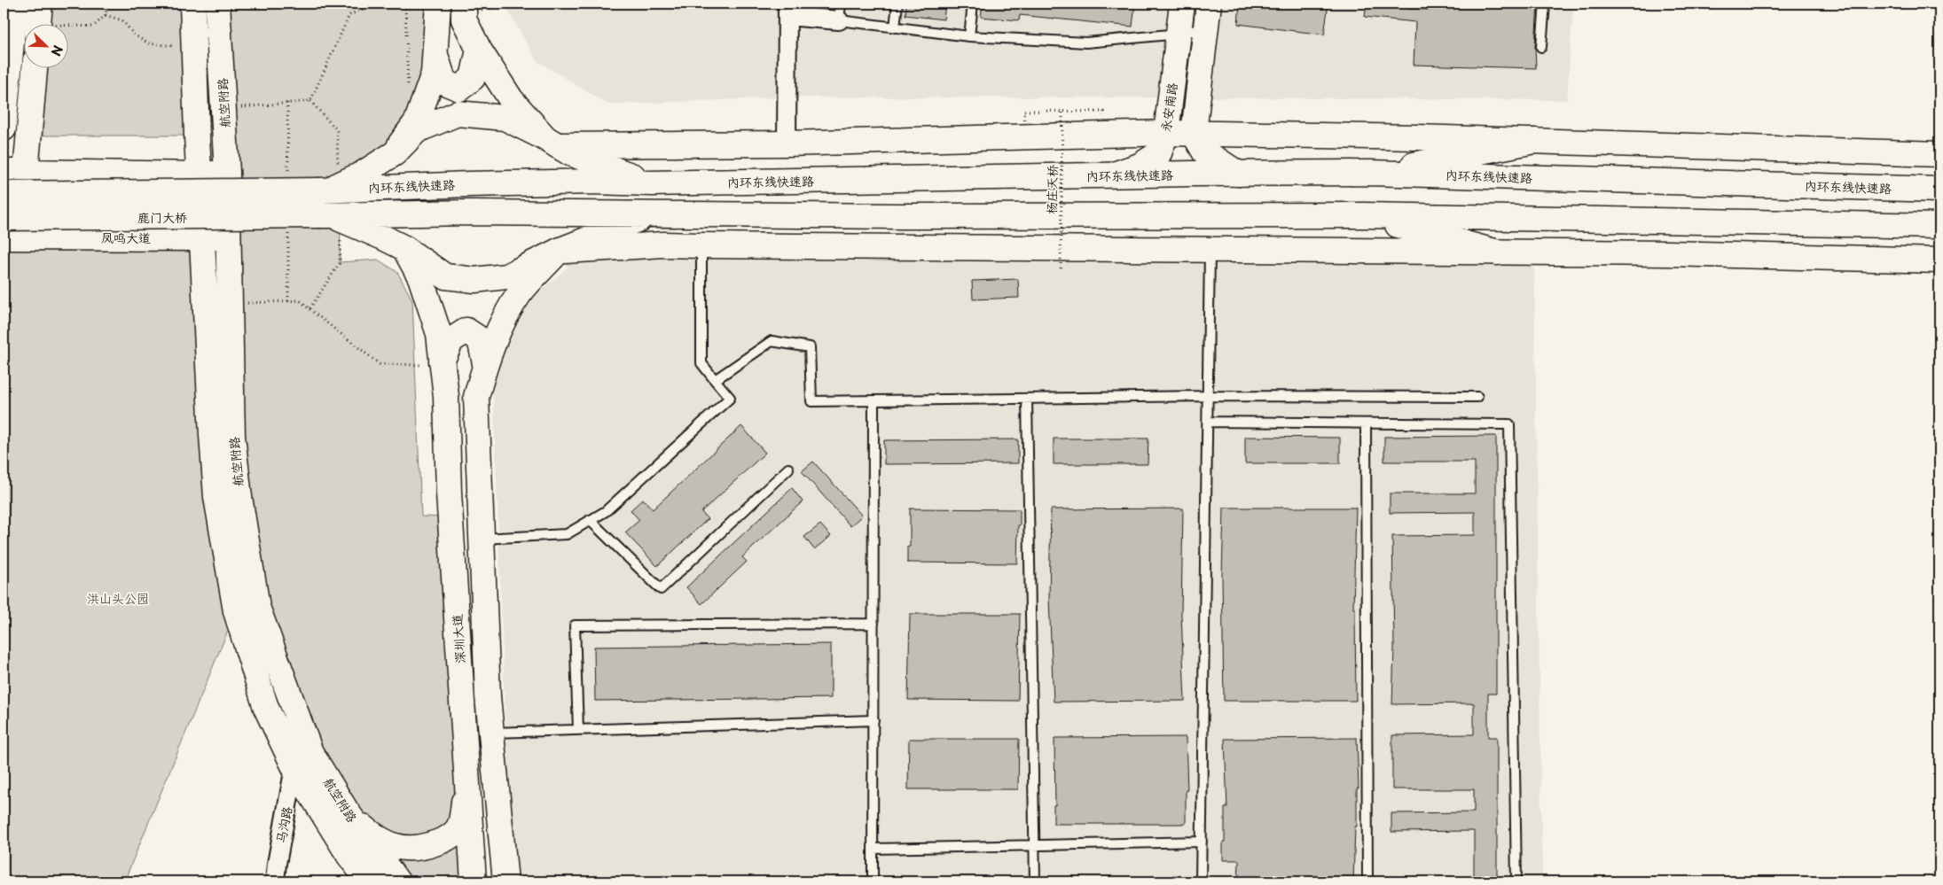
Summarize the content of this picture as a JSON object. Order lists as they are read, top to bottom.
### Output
{
  "streets": {
    "main road": [
      "航空附路",
      "永安南路",
      "内环东线快速路",
      "鹿门大桥",
      "凤鸣大道",
      "深圳大道"
    ],
    "street": ["马沟路"],
    "path": ["杨庄天桥"]
  },
  "crossings": [
    ["航空附路", "凤鸣大道"],
    ["航空附路", "马沟路"],
    ["永安南路", "内环东线快速路"],
    ["内环东线快速路", "鹿门大桥"]
  ],
  "parks": ["洪山头公园"],
  "north": "bottom right"
}
